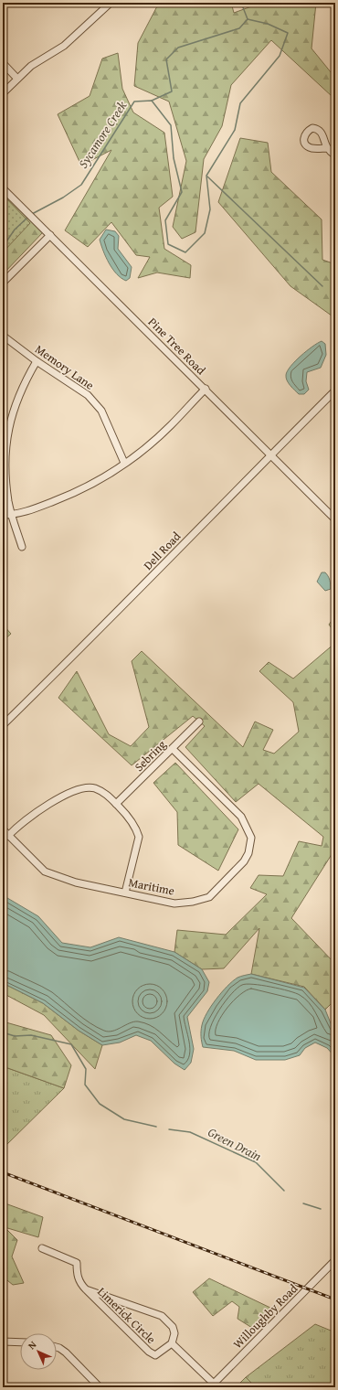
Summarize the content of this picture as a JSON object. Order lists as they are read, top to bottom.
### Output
{
  "streets": {
    "street": [
      "Pine Tree Road",
      "Memory Lane",
      "Dell Road",
      "Sebring",
      "Maritime",
      "Limerick Circle",
      "Willoughby Road"
    ]
  },
  "crossings": [
    ["Pine Tree Road", "Dell Road"],
    ["Sebring", "Maritime"],
    ["Limerick Circle", "Willoughby Road"]
  ],
  "water": ["Sycamore Creek", "Green Drain"],
  "north": "top left"
}
